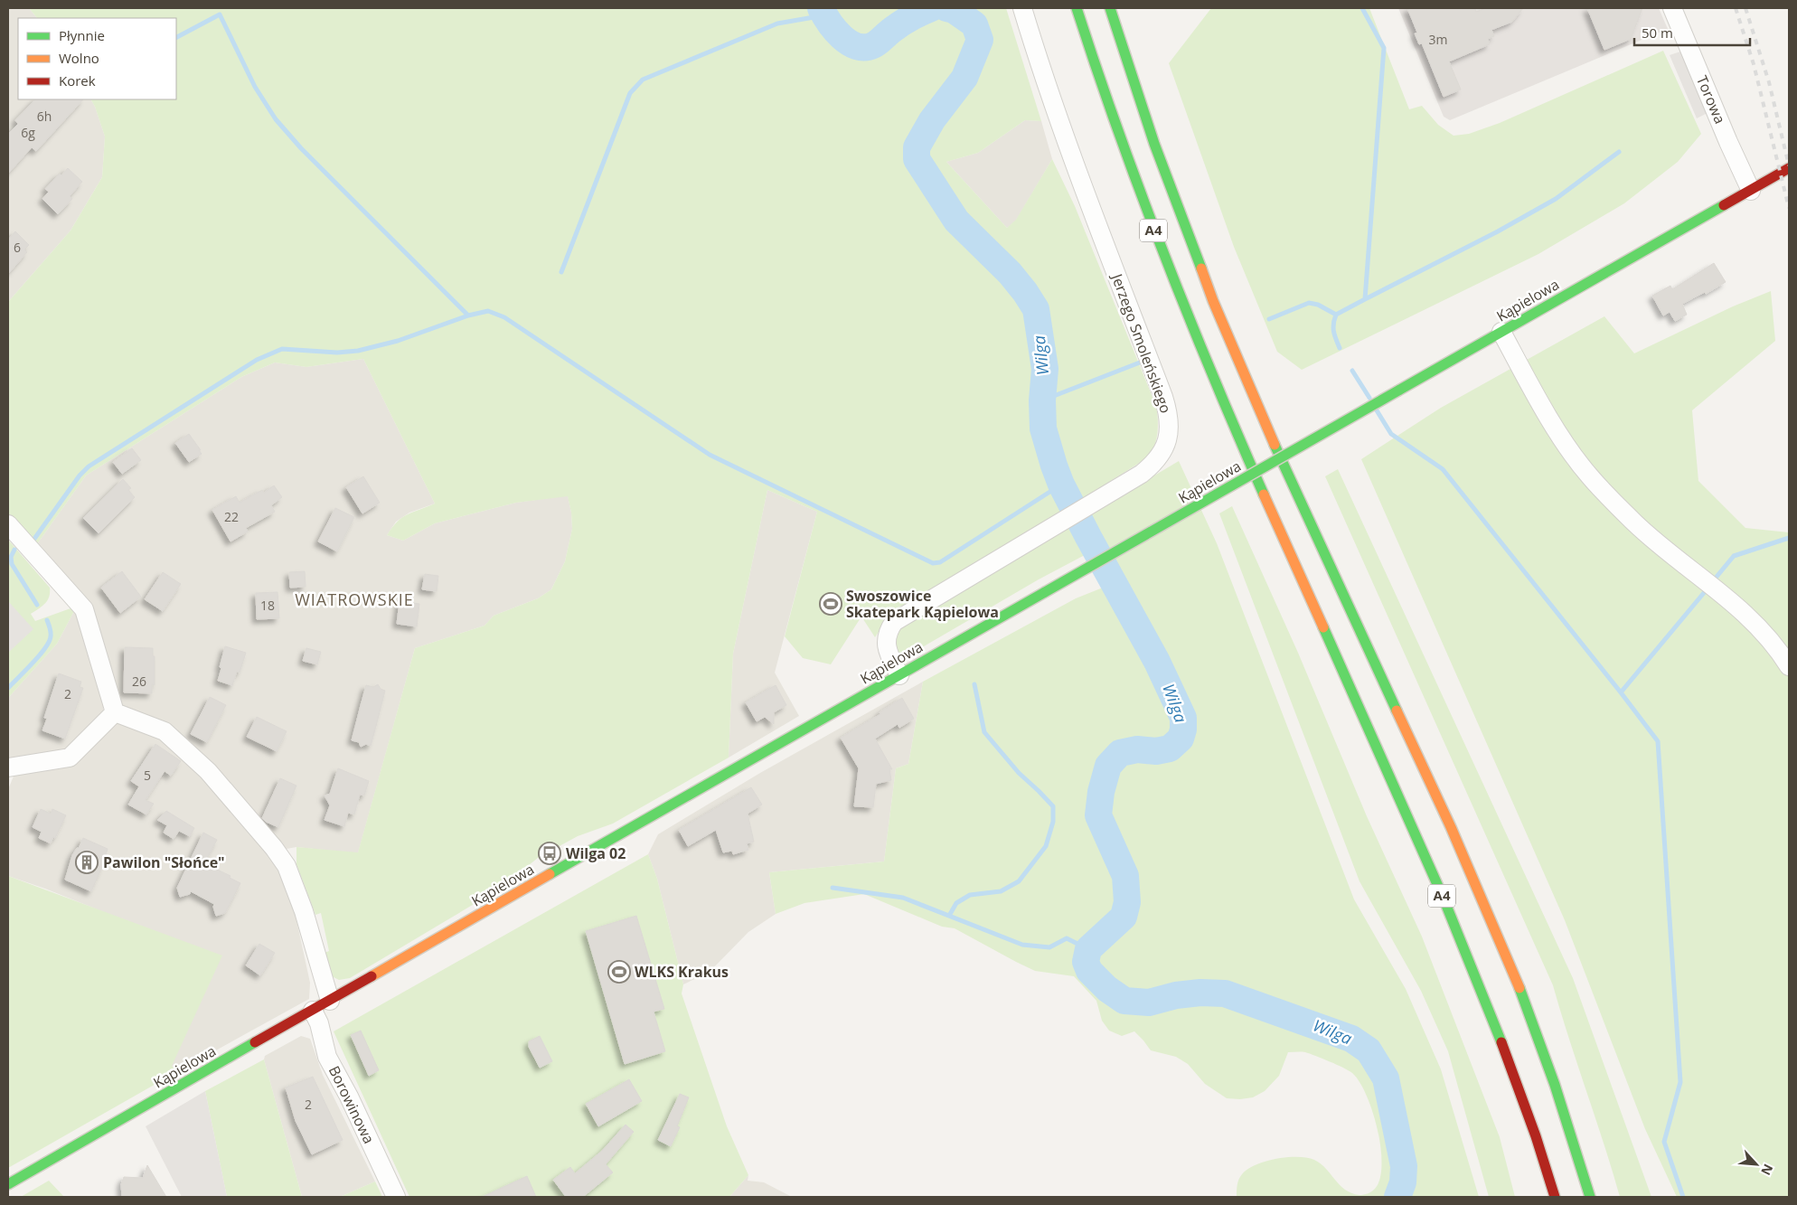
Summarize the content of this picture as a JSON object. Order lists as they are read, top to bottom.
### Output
{
  "streets": {
    "main road": ["A4", "Kąpielowa"],
    "street": ["Torowa", "Jerzego Smoleńskiego", "Borowinowa"]
  },
  "crossings": [
    ["Torowa", "Kąpielowa"],
    ["Kąpielowa", "Jerzego Smoleńskiego"],
    ["Kąpielowa", "Borowinowa"]
  ],
  "districts": ["WIATROWSKIE"],
  "water": ["Wilga"],
  "places": {
    "sports": ["Swoszowice Skatepark Kąpielowa", "WLKS Krakus"],
    "bus stop": ["Wilga 02"],
    "building": ["Pawilon \"Słońce\""]
  },
  "house_numbers": [
    "3m",
    "6h",
    "6g",
    "6",
    "22",
    "18",
    "26",
    "2",
    "5",
    "2"
  ],
  "legend": ["Płynnie", "Wolno", "Korek"],
  "scale_bar": "50 m",
  "north": "bottom right"
}
